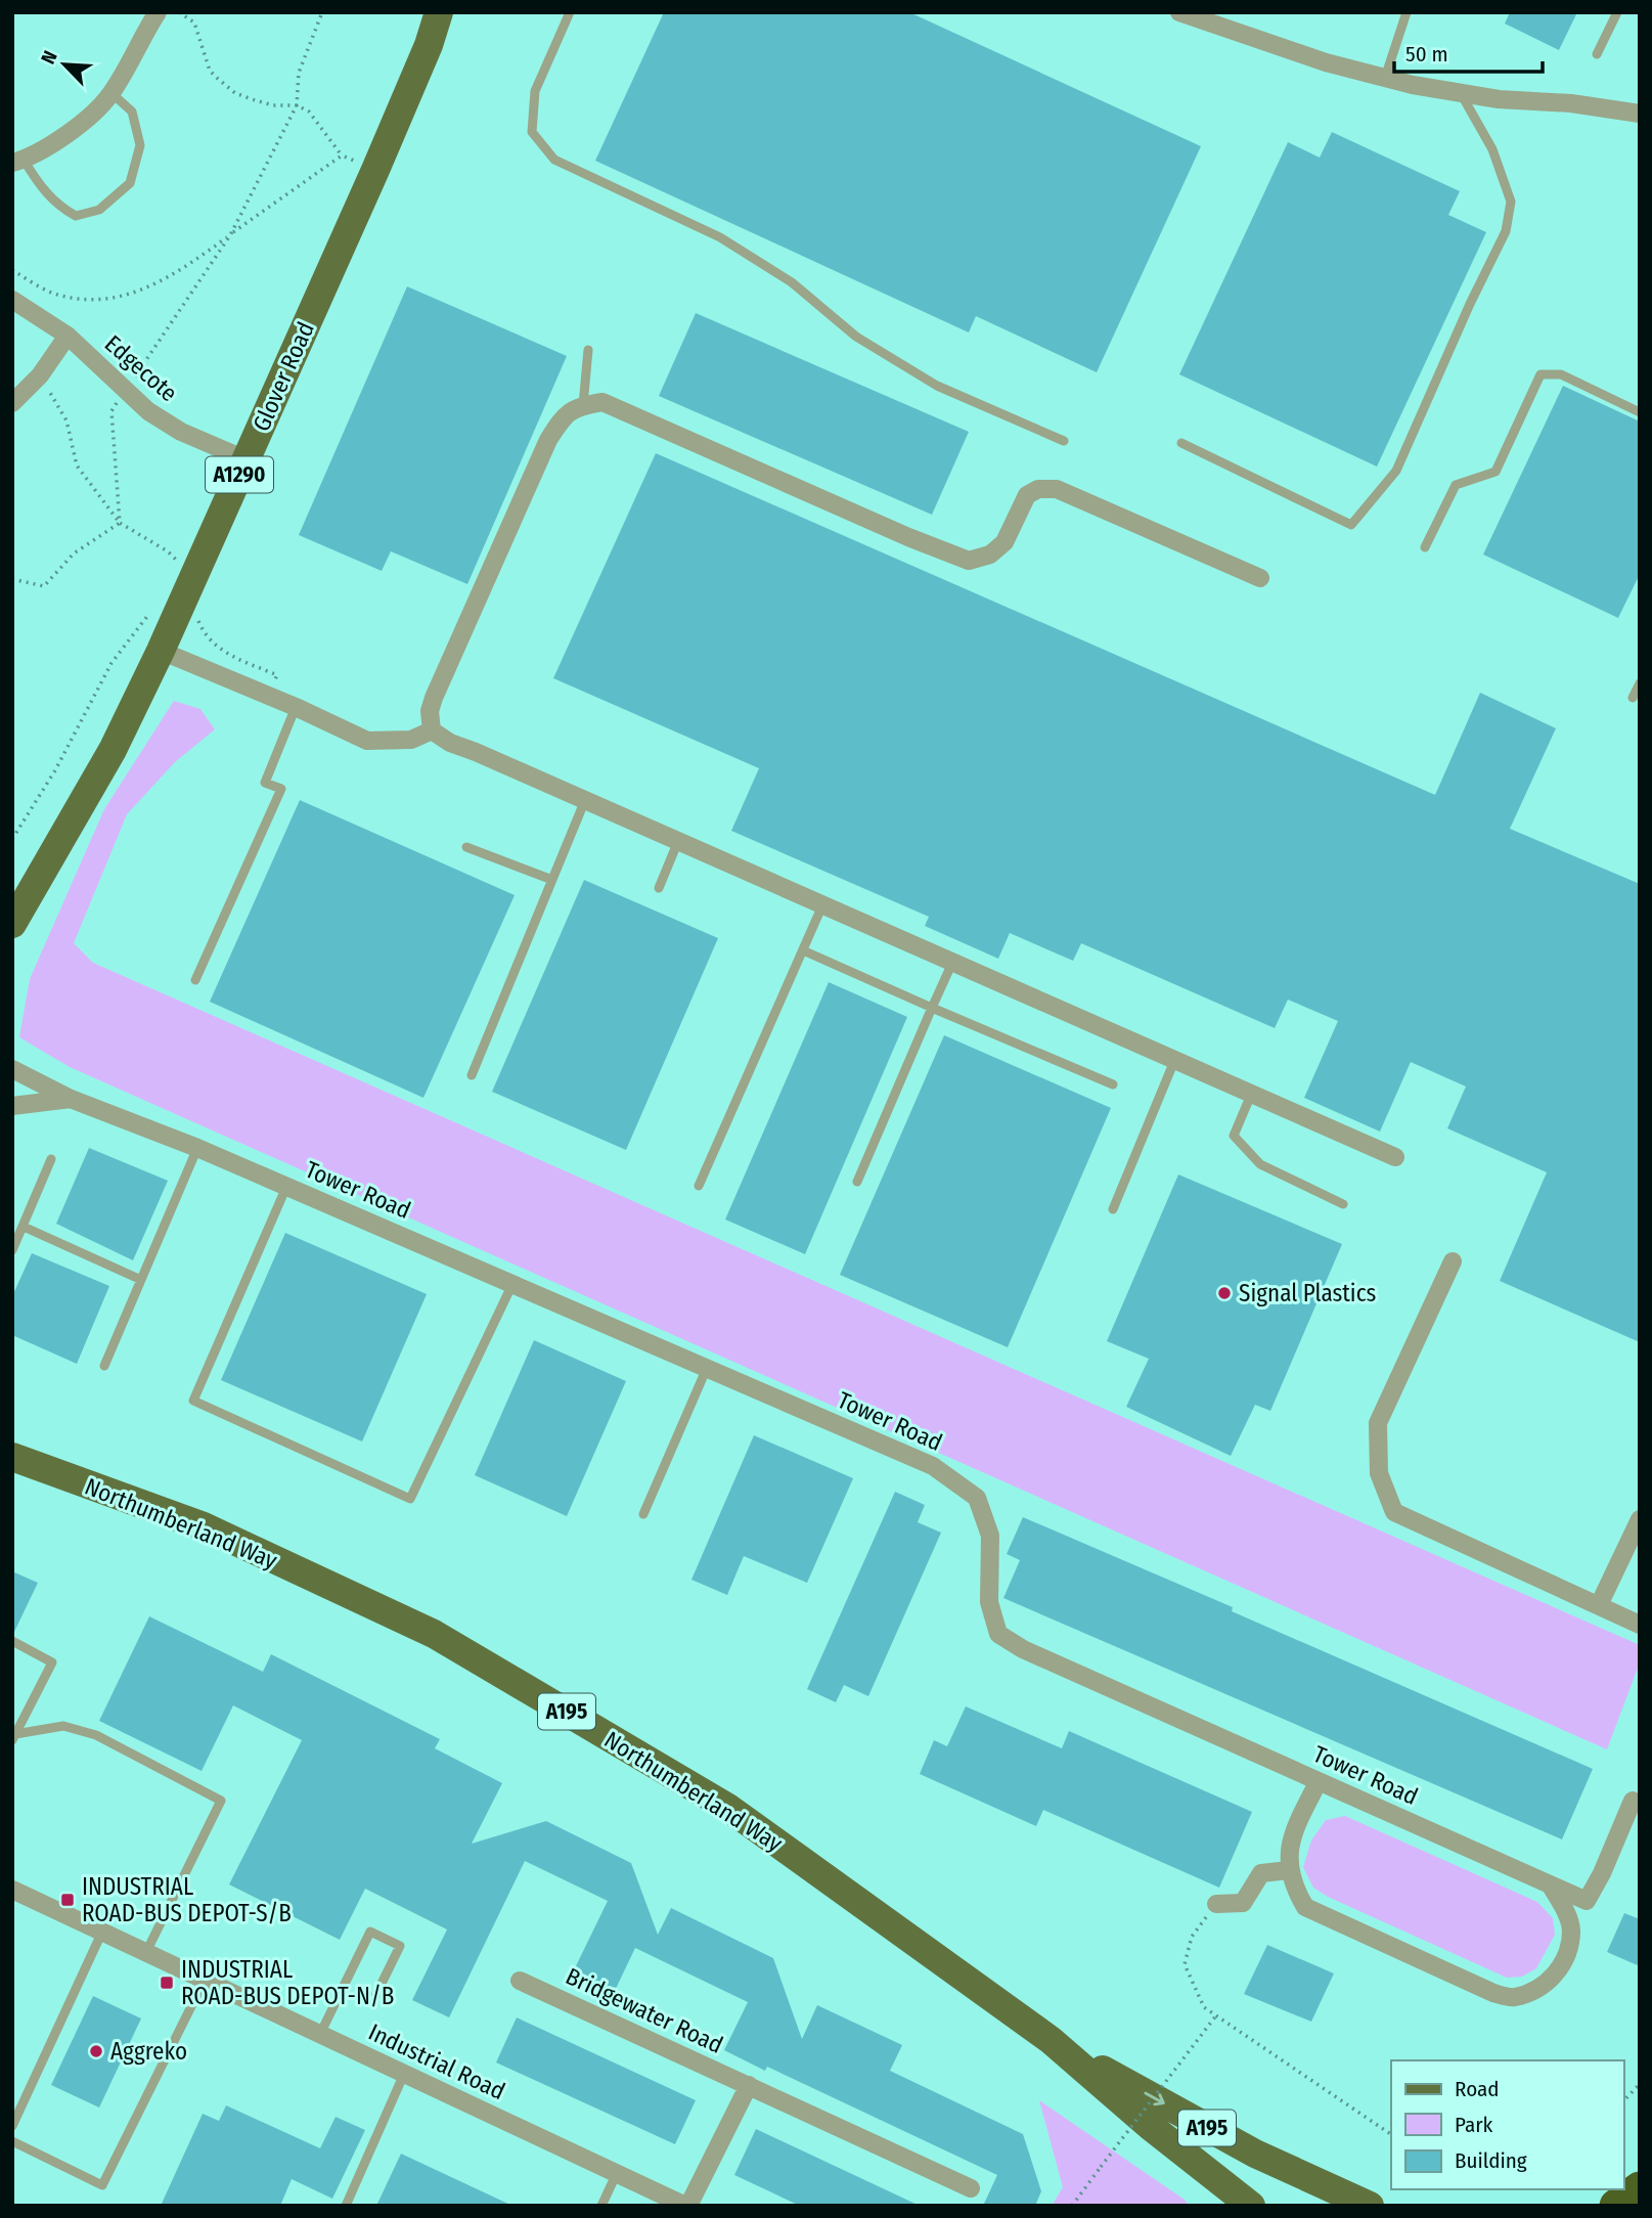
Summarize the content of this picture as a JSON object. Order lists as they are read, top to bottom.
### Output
{
  "streets": {
    "main road": [
      "Glover Road",
      "A1290",
      "Northumberland Way",
      "A195"
    ],
    "street": [
      "Edgecote",
      "Tower Road",
      "Bridgewater Road",
      "Industrial Road"
    ]
  },
  "crossings": [
    ["Edgecote", "Glover Road"]
  ],
  "places": {
    "other": ["Signal Plastics", "Aggreko"],
    "transit": ["INDUSTRIAL ROAD-BUS DEPOT-S/B", "INDUSTRIAL ROAD-BUS DEPOT-N/B"]
  },
  "legend": ["Road", "Park", "Building"],
  "scale_bar": "50 m",
  "north": "top left"
}
